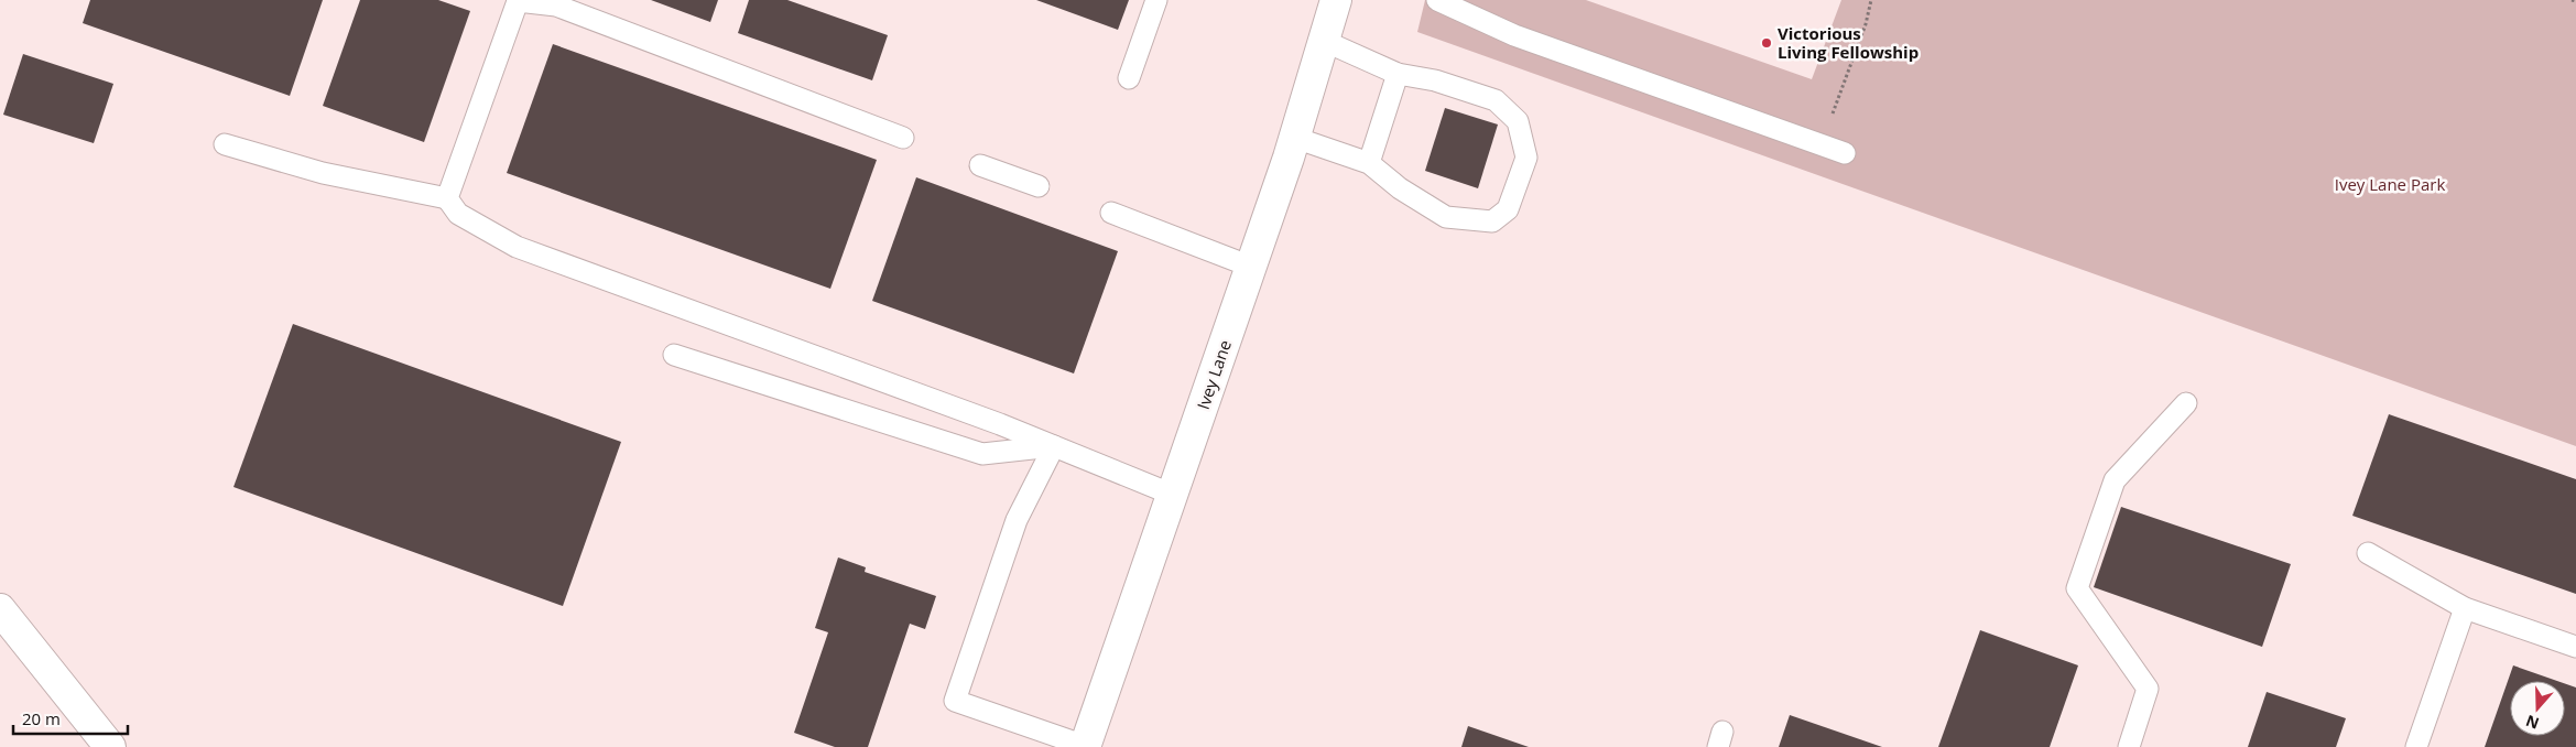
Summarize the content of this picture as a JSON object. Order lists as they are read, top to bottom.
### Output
{
  "streets": {
    "main road": ["Ivey Lane"]
  },
  "parks": ["Ivey Lane Park"],
  "places": ["Victorious Living Fellowship"],
  "scale_bar": "20 m",
  "north": "bottom"
}
